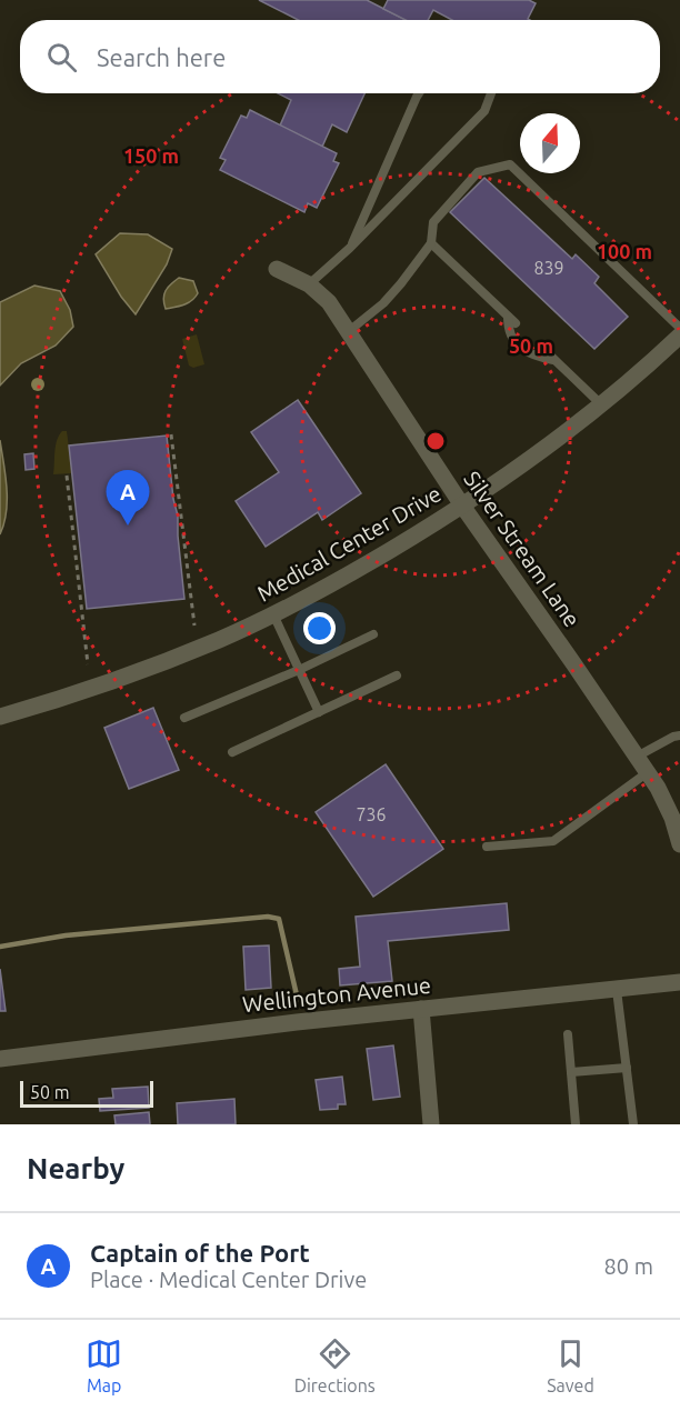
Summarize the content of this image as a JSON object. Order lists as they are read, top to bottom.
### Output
{
  "streets": {
    "street": ["Medical Center Drive", "Silver Stream Lane", "Wellington Avenue"]
  },
  "crossings": [
    ["Medical Center Drive", "Silver Stream Lane"]
  ],
  "house_numbers": ["839", "736"],
  "scale_bar": "50 m",
  "north": "top",
  "page": {
    "search": "Search here",
    "pins": "A",
    "scale": "50 m",
    "heading": "Nearby",
    "list": [
      {
        "mark": "A",
        "name": "Captain of the Port",
        "note": "Place · Medical Center Drive",
        "value": "80 m"
      }
    ],
    "nav": ["Map", "Directions", "Saved"]
  },
  "rings": ["150 m", "100 m", "50 m"]
}
